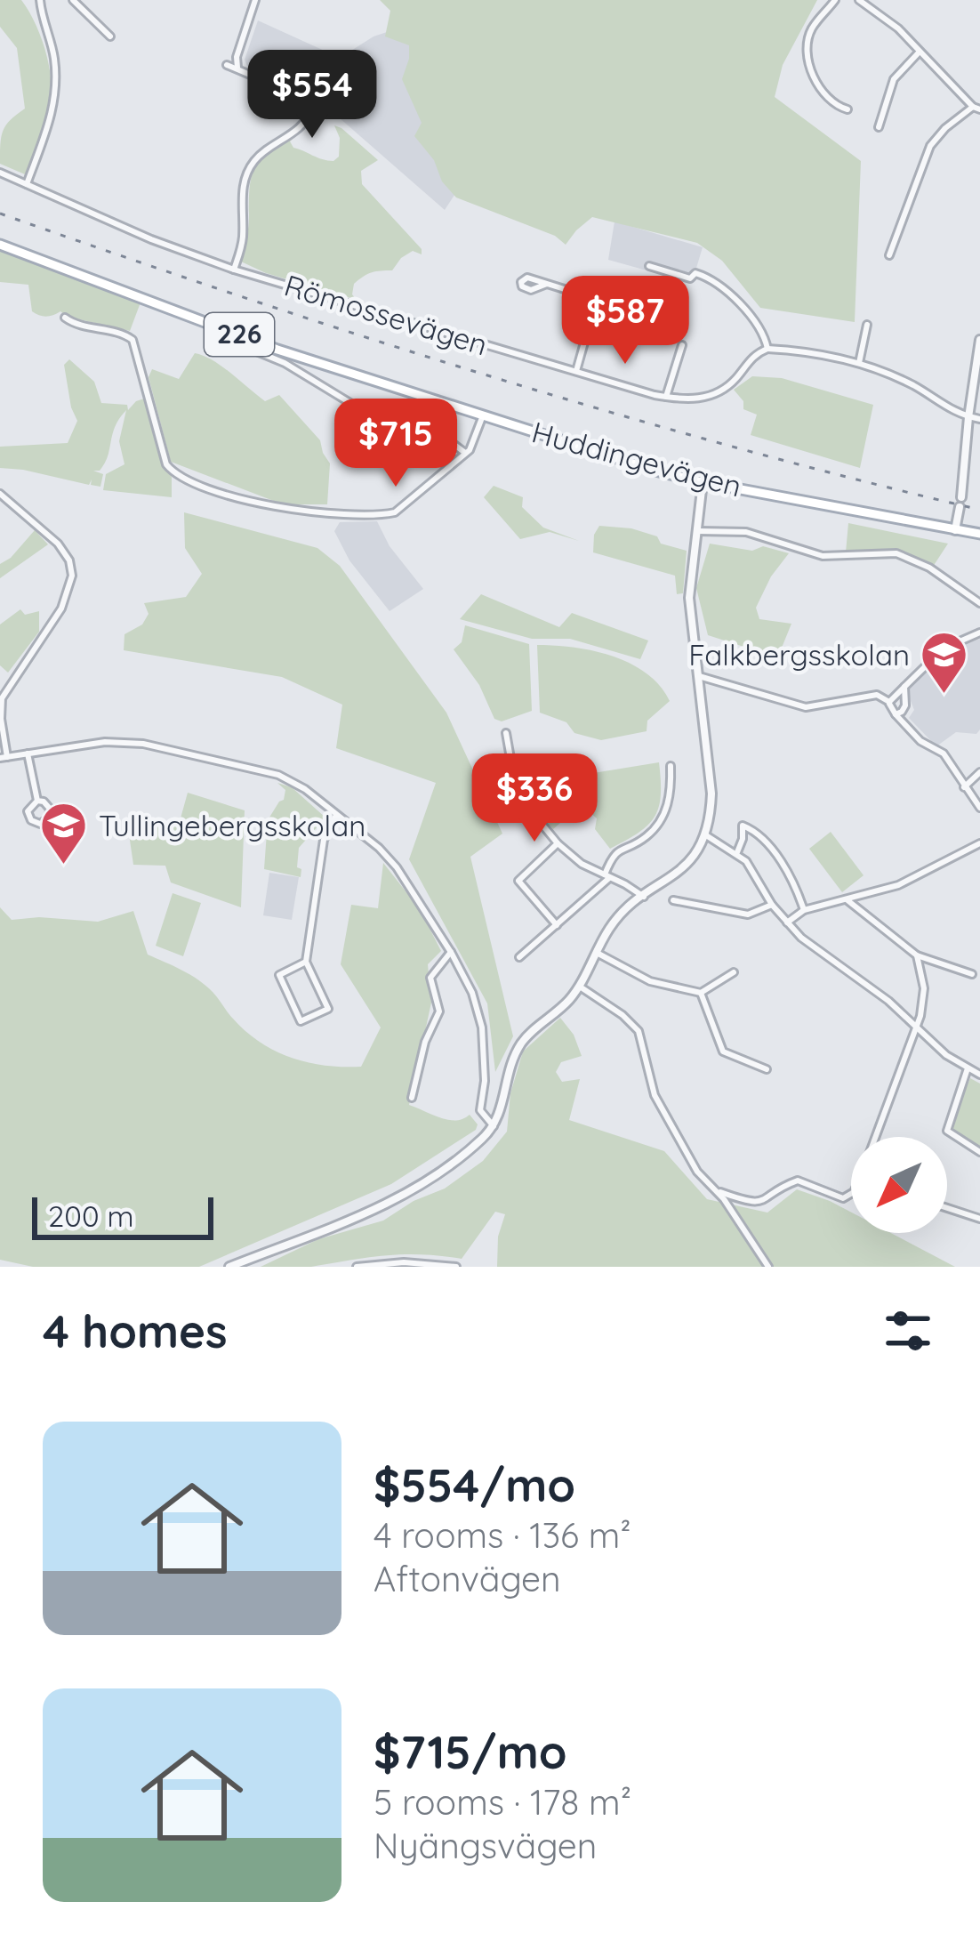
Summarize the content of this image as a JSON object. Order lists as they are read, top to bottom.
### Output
{
  "streets": {
    "main road": ["226", "Huddingevägen"],
    "street": ["Römossevägen"]
  },
  "places": {
    "school or university": ["Falkbergsskolan", "Tullingebergsskolan"]
  },
  "scale_bar": "200 m",
  "north": "bottom left",
  "page": {
    "price": [
      "$554",
      "$587",
      "$715",
      "$336"
    ],
    "scale": "200 m",
    "heading": "4 homes",
    "list": [
      {
        "name": "$554/mo",
        "note": "4 rooms · 136 m² · Aftonvägen"
      },
      {
        "name": "$715/mo",
        "note": "5 rooms · 178 m² · Nyängsvägen"
      }
    ]
  }
}
